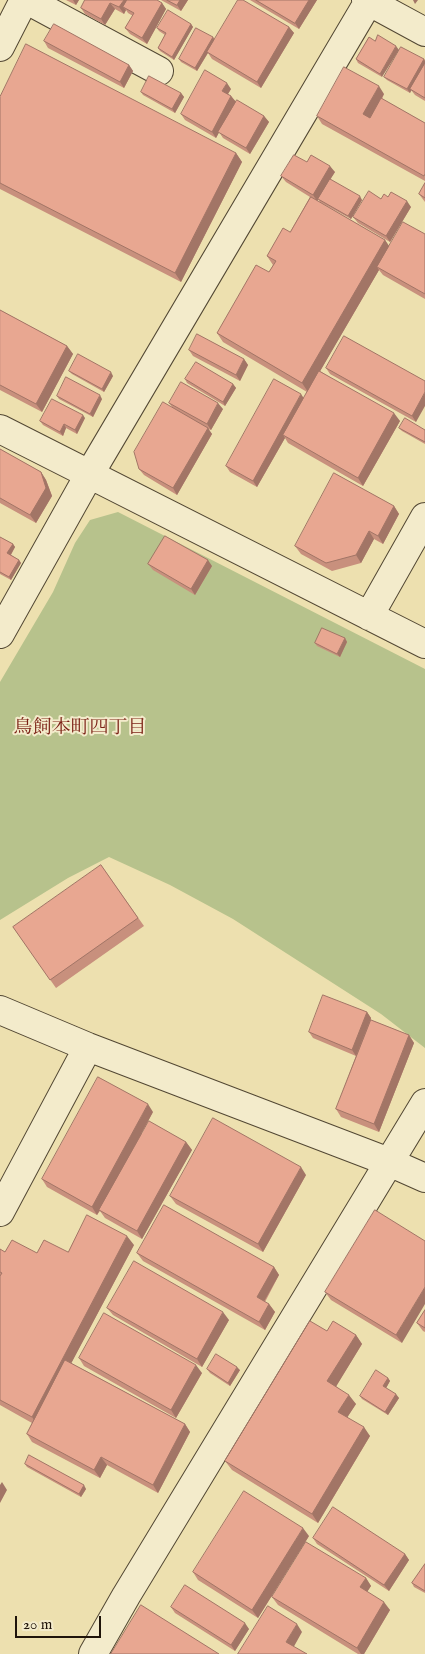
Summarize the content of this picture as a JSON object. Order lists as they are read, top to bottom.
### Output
{
  "districts": ["鳥飼本町四丁目"],
  "scale_bar": "20 m"
}
